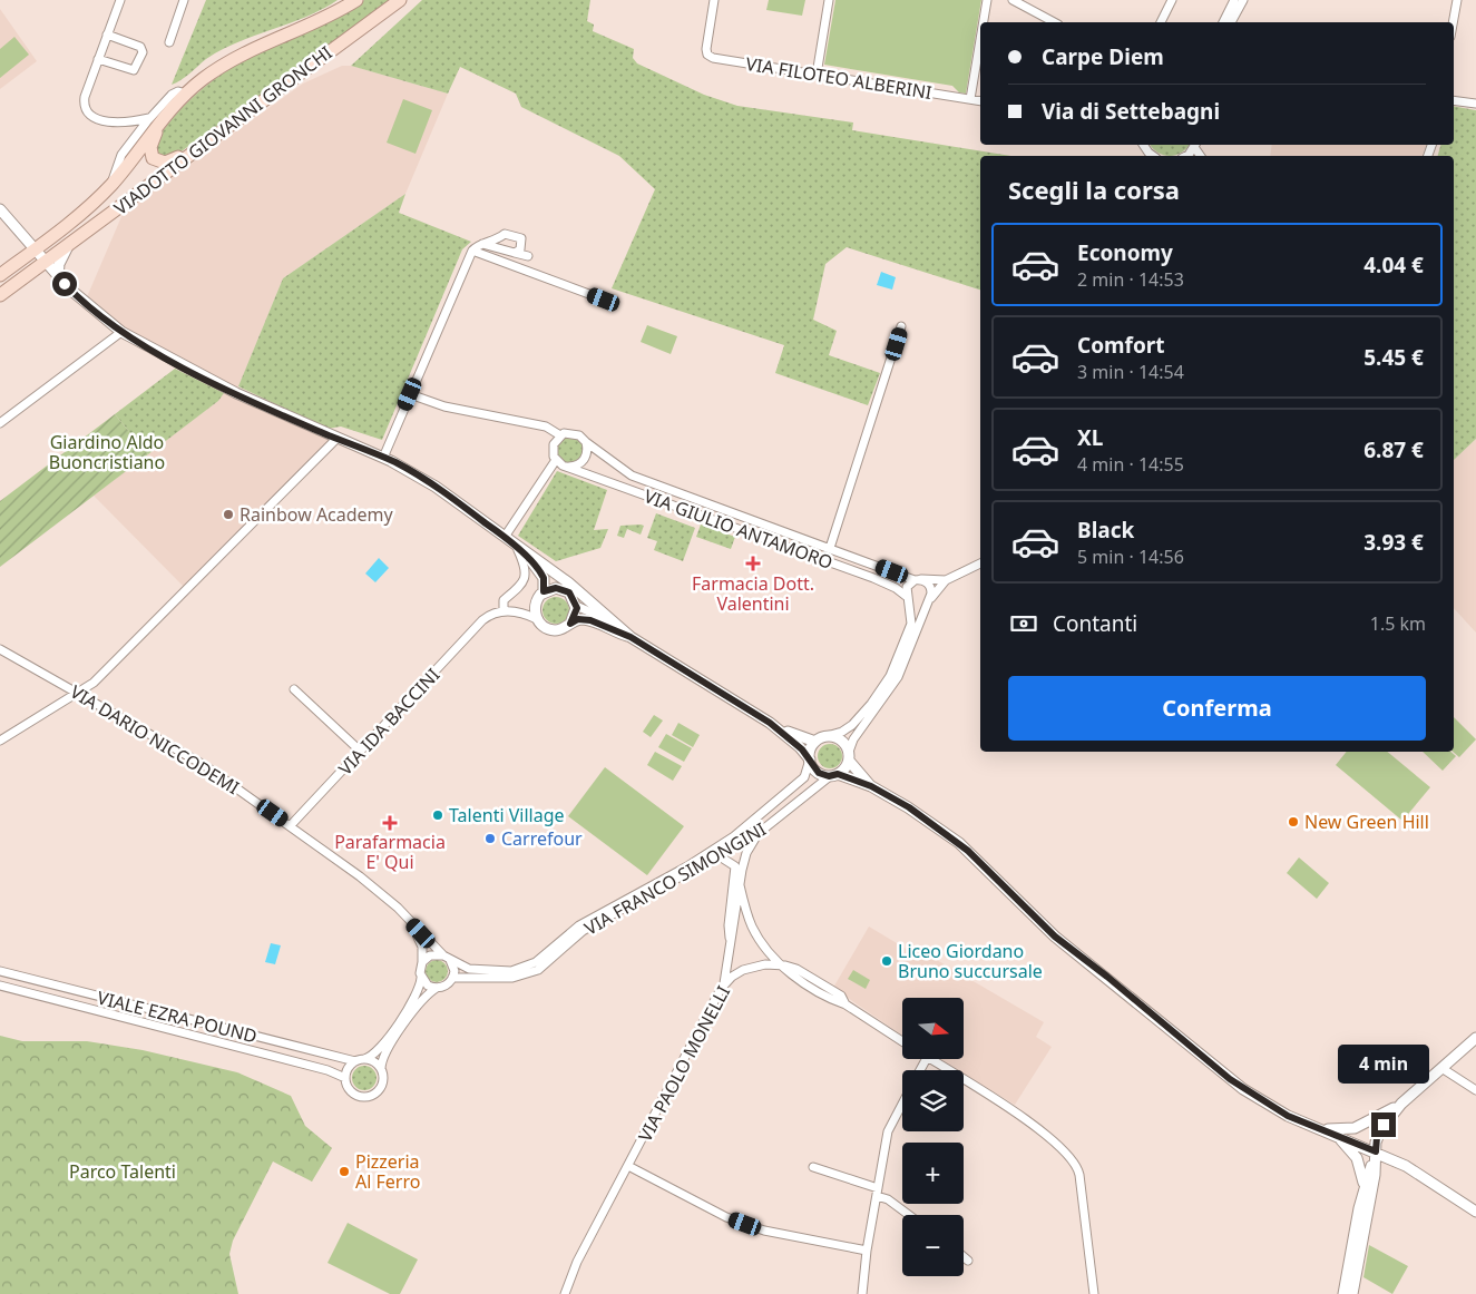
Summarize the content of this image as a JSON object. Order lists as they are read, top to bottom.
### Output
{
  "streets": {
    "main road": ["VIADOTTO GIOVANNI GRONCHI"],
    "street": [
      "VIA FILOTEO ALBERINI",
      "VIA GIULIO ANTAMORO",
      "VIA IDA BACCINI",
      "VIA DARIO NICCODEMI",
      "VIA FRANCO SIMONGINI",
      "VIALE EZRA POUND",
      "VIA PAOLO MONELLI"
    ]
  },
  "crossings": [
    ["VIA IDA BACCINI", "VIA DARIO NICCODEMI"],
    ["VIA DARIO NICCODEMI", "VIA FRANCO SIMONGINI"]
  ],
  "parks": ["Giardino Aldo Buoncristiano", "Parco Talenti"],
  "places": {
    "other": [
      "Rainbow Academy",
      "Talenti Village",
      "New Green Hill",
      "Carrefour",
      "Liceo Giordano Bruno succursale",
      "Pizzeria Al Ferro"
    ],
    "health": ["Farmacia Dott. Valentini", "Parafarmacia E' Qui"]
  },
  "north": "right",
  "page": {
    "banner": ["Carpe Diem", "Via di Settebagni"],
    "heading": "Scegli la corsa",
    "list": [
      {
        "name": "Economy",
        "note": "2 min · 14:53",
        "value": "4.04 €"
      },
      {
        "name": "Comfort",
        "note": "3 min · 14:54",
        "value": "5.45 €"
      },
      {
        "name": "XL",
        "note": "4 min · 14:55",
        "value": "6.87 €"
      },
      {
        "name": "Black",
        "note": "5 min · 14:56",
        "value": "3.93 €"
      }
    ],
    "pay": ["Contanti", "1.5 km"],
    "buttons": "Conferma",
    "map_buttons": ["+", "−"],
    "bubble": "4 min"
  }
}
